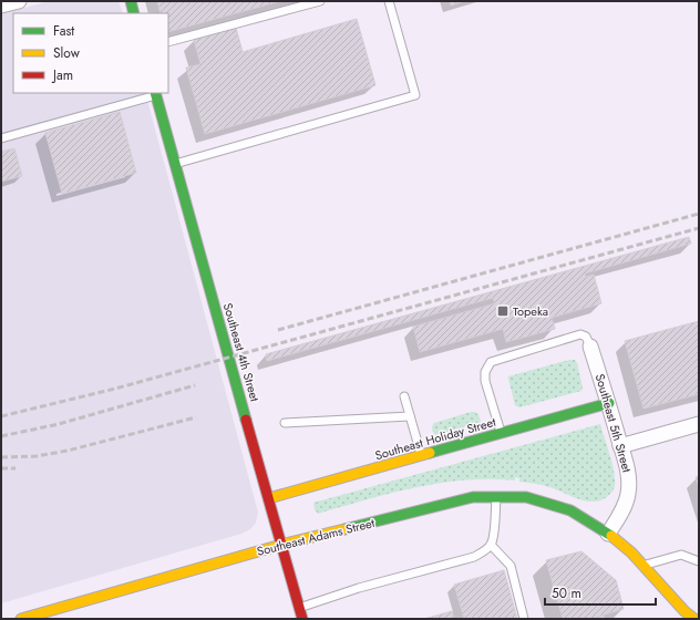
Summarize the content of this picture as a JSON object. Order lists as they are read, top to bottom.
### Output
{
  "streets": {
    "street": [
      "Southeast 4th Street",
      "Southeast 5th Street",
      "Southeast Holiday Street",
      "Southeast Adams Street"
    ]
  },
  "crossings": [
    ["Southeast 4th Street", "Southeast Holiday Street"],
    ["Southeast 4th Street", "Southeast Adams Street"],
    ["Southeast 5th Street", "Southeast Holiday Street"],
    ["Southeast 5th Street", "Southeast Adams Street"]
  ],
  "places": {
    "transit": ["Topeka"]
  },
  "legend": ["Fast", "Slow", "Jam"],
  "scale_bar": "50 m"
}
